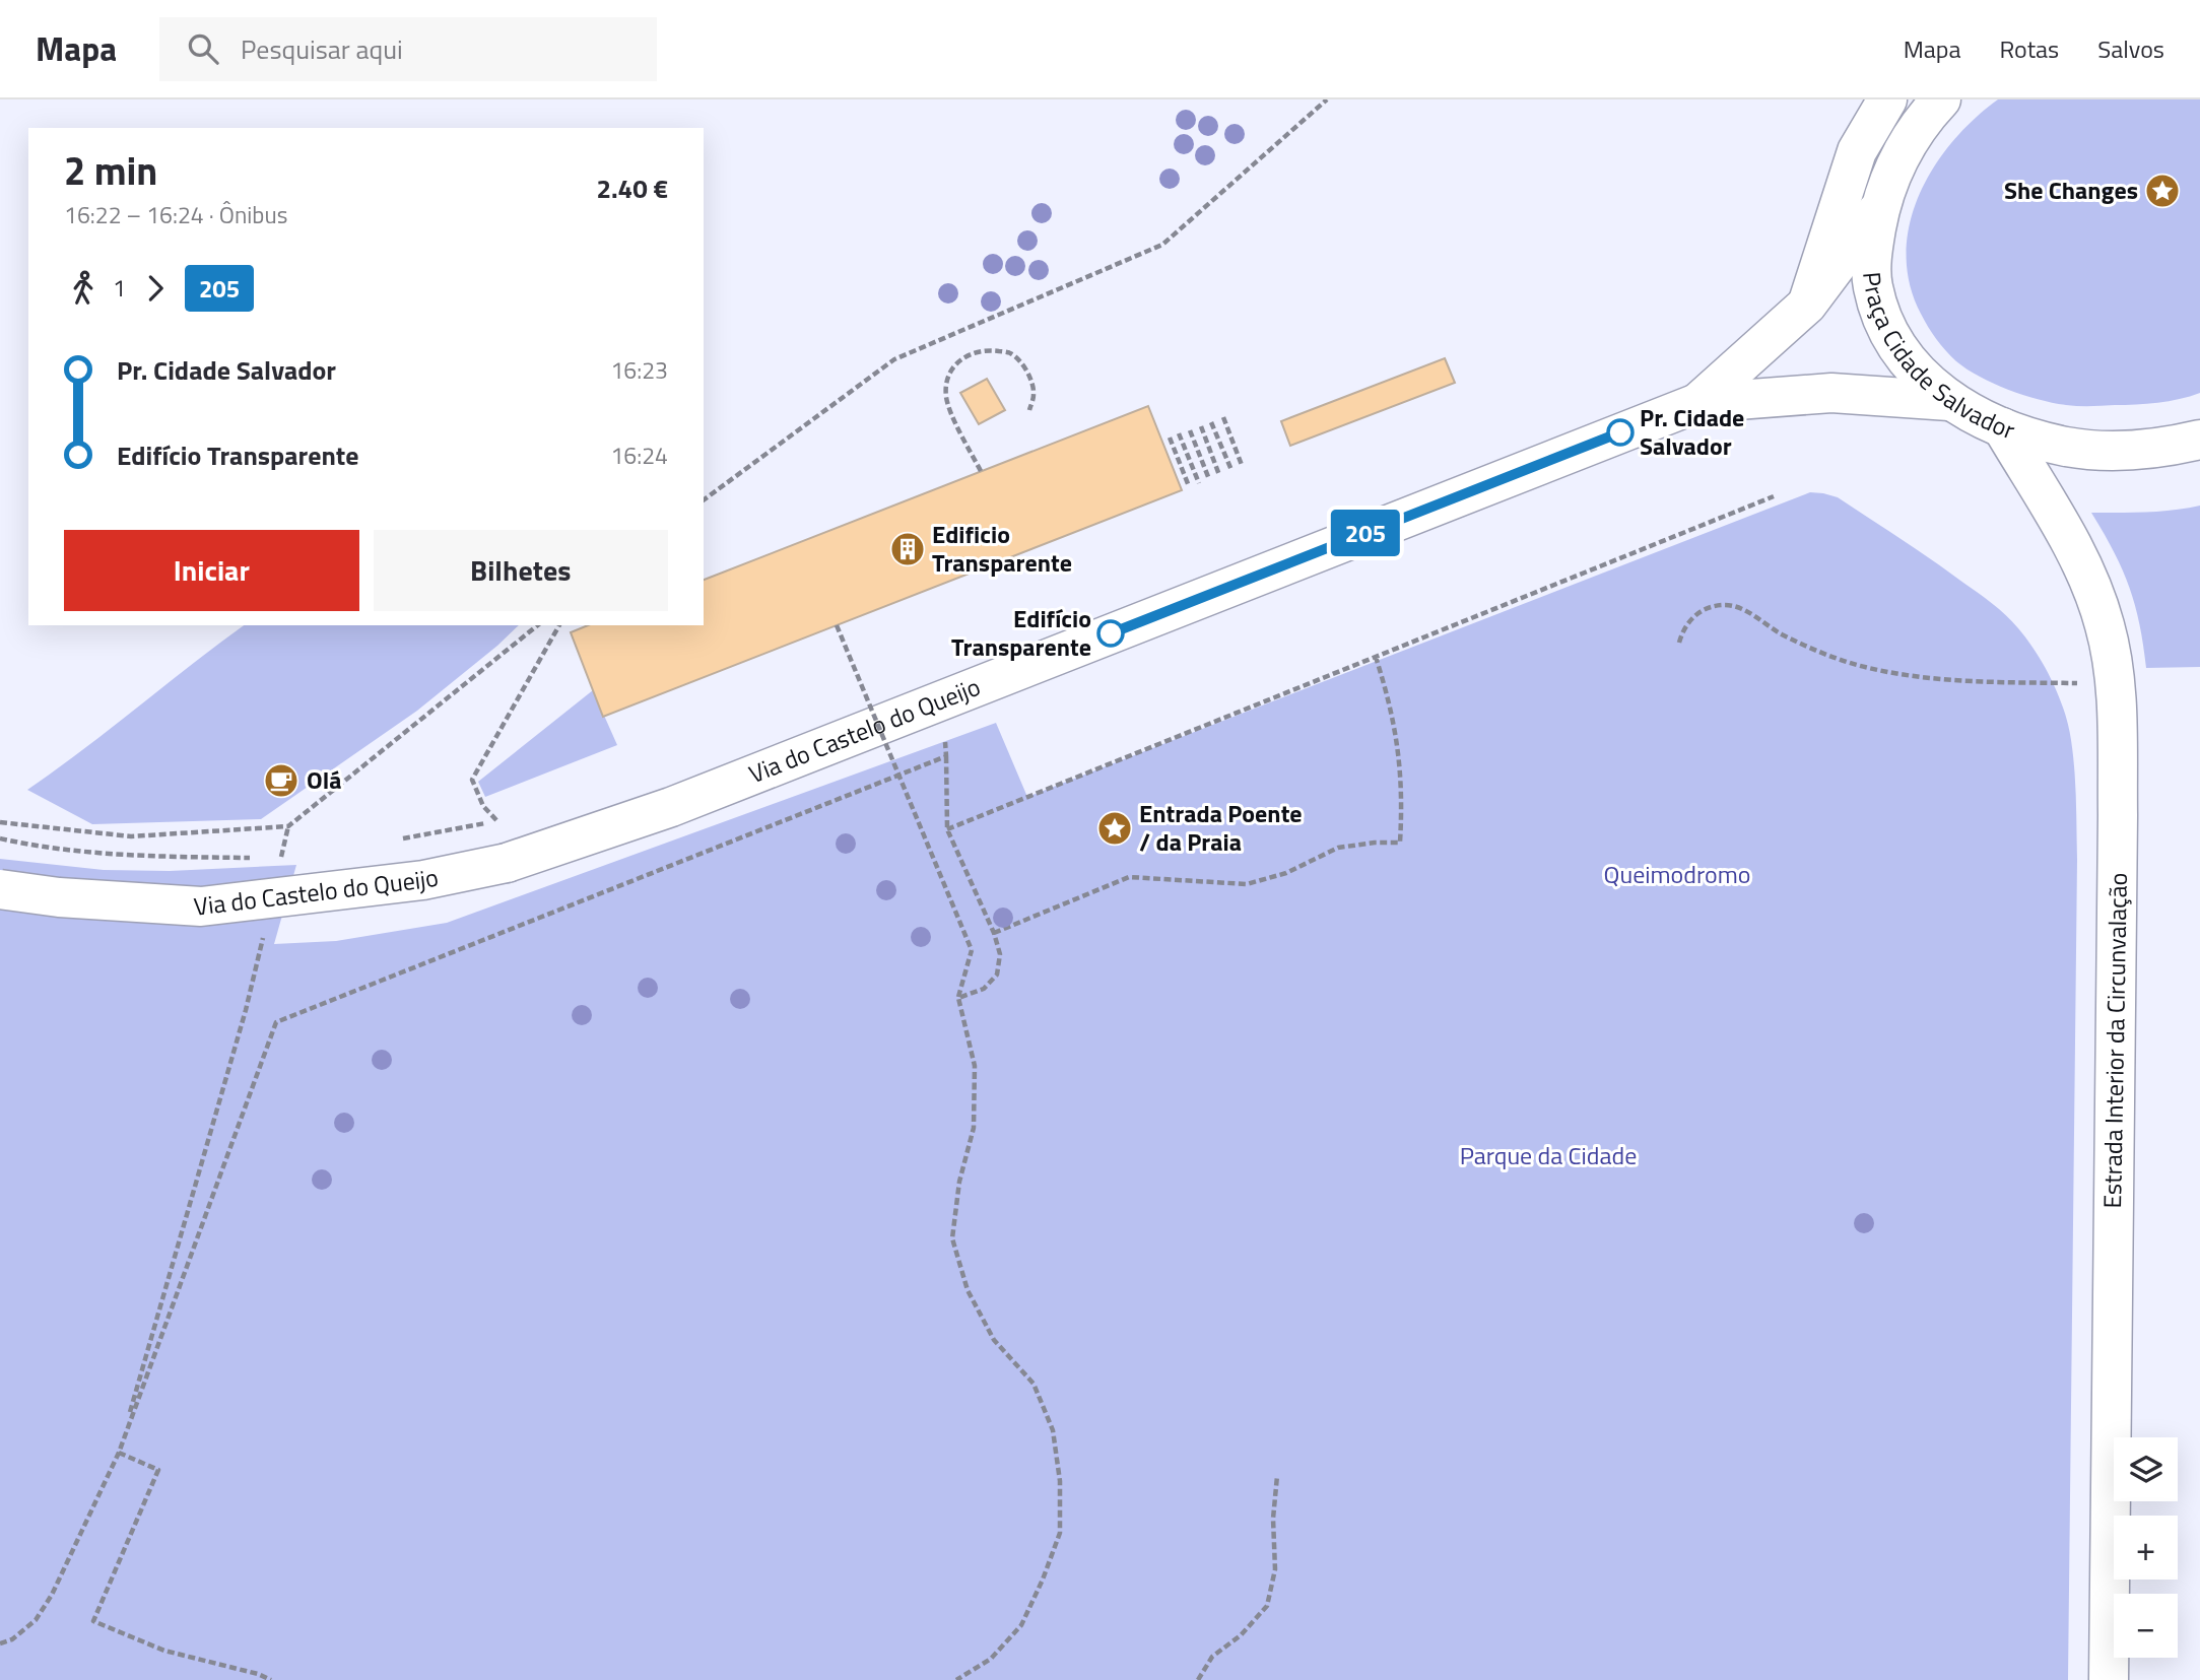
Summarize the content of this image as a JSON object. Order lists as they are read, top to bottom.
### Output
{
  "streets": {
    "main road": ["Praça Cidade Salvador", "Via do Castelo do Queijo", "Estrada Interior da Circunvalação"]
  },
  "crossings": [
    ["Praça Cidade Salvador", "Via do Castelo do Queijo"],
    ["Praça Cidade Salvador", "Estrada Interior da Circunvalação"]
  ],
  "parks": ["Queimodromo", "Parque da Cidade"],
  "places": {
    "place": ["She Changes", "Entrada Poente / da Praia"],
    "other": ["Pr. Cidade Salvador", "Edifício Transparente"],
    "building": ["Edificio Transparente"],
    "cafe": ["Olá"]
  },
  "lines": ["bus line 205"],
  "page": {
    "header": "Mapa",
    "search": "Pesquisar aqui",
    "nav": ["Mapa", "Rotas", "Salvos"],
    "on_map": "205",
    "heading": ["2 min", "16:22 – 16:24 · Ônibus", "2.40 €"],
    "legs": ["1", "205"],
    "list": [
      {
        "name": "Pr. Cidade Salvador",
        "value": "16:23"
      },
      {
        "name": "Edifício Transparente",
        "value": "16:24"
      }
    ],
    "buttons": ["Iniciar", "Bilhetes"],
    "map_buttons": ["+", "−"]
  }
}
